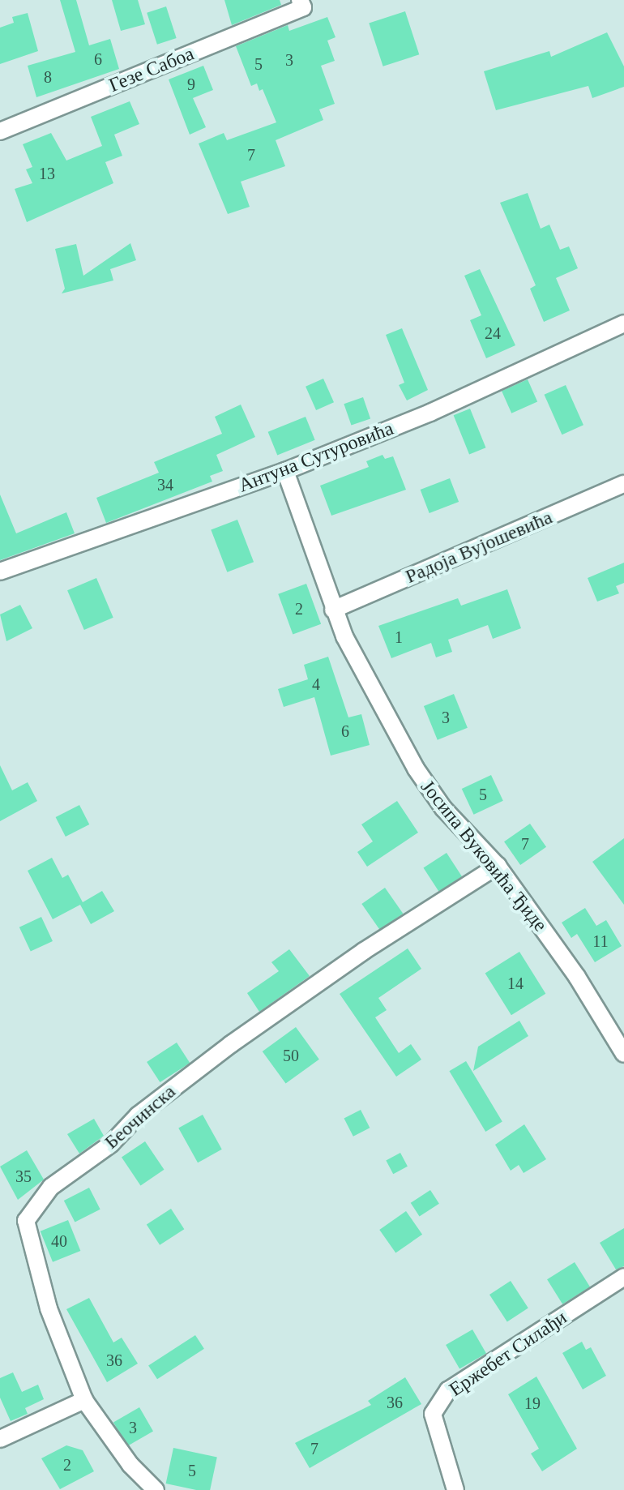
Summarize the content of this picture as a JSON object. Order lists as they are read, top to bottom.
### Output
{
  "streets": {
    "street": [
      "Гезе Сабоа",
      "Антуна Сутуровића",
      "Радоја Вујошевића",
      "Јосипа Вуковића Ђиде",
      "Беочинска",
      "Ержебет Силађи"
    ]
  },
  "crossings": [
    ["Антуна Сутуровића", "Јосипа Вуковића Ђиде"],
    ["Радоја Вујошевића", "Јосипа Вуковића Ђиде"],
    ["Јосипа Вуковића Ђиде", "Беочинска"]
  ],
  "house_numbers": [
    "6",
    "3",
    "5",
    "8",
    "9",
    "7",
    "13",
    "24",
    "34",
    "2",
    "1",
    "4",
    "3",
    "6",
    "5",
    "7",
    "11",
    "14",
    "50",
    "35",
    "40",
    "36",
    "36",
    "19",
    "3",
    "7",
    "2",
    "5"
  ]
}
